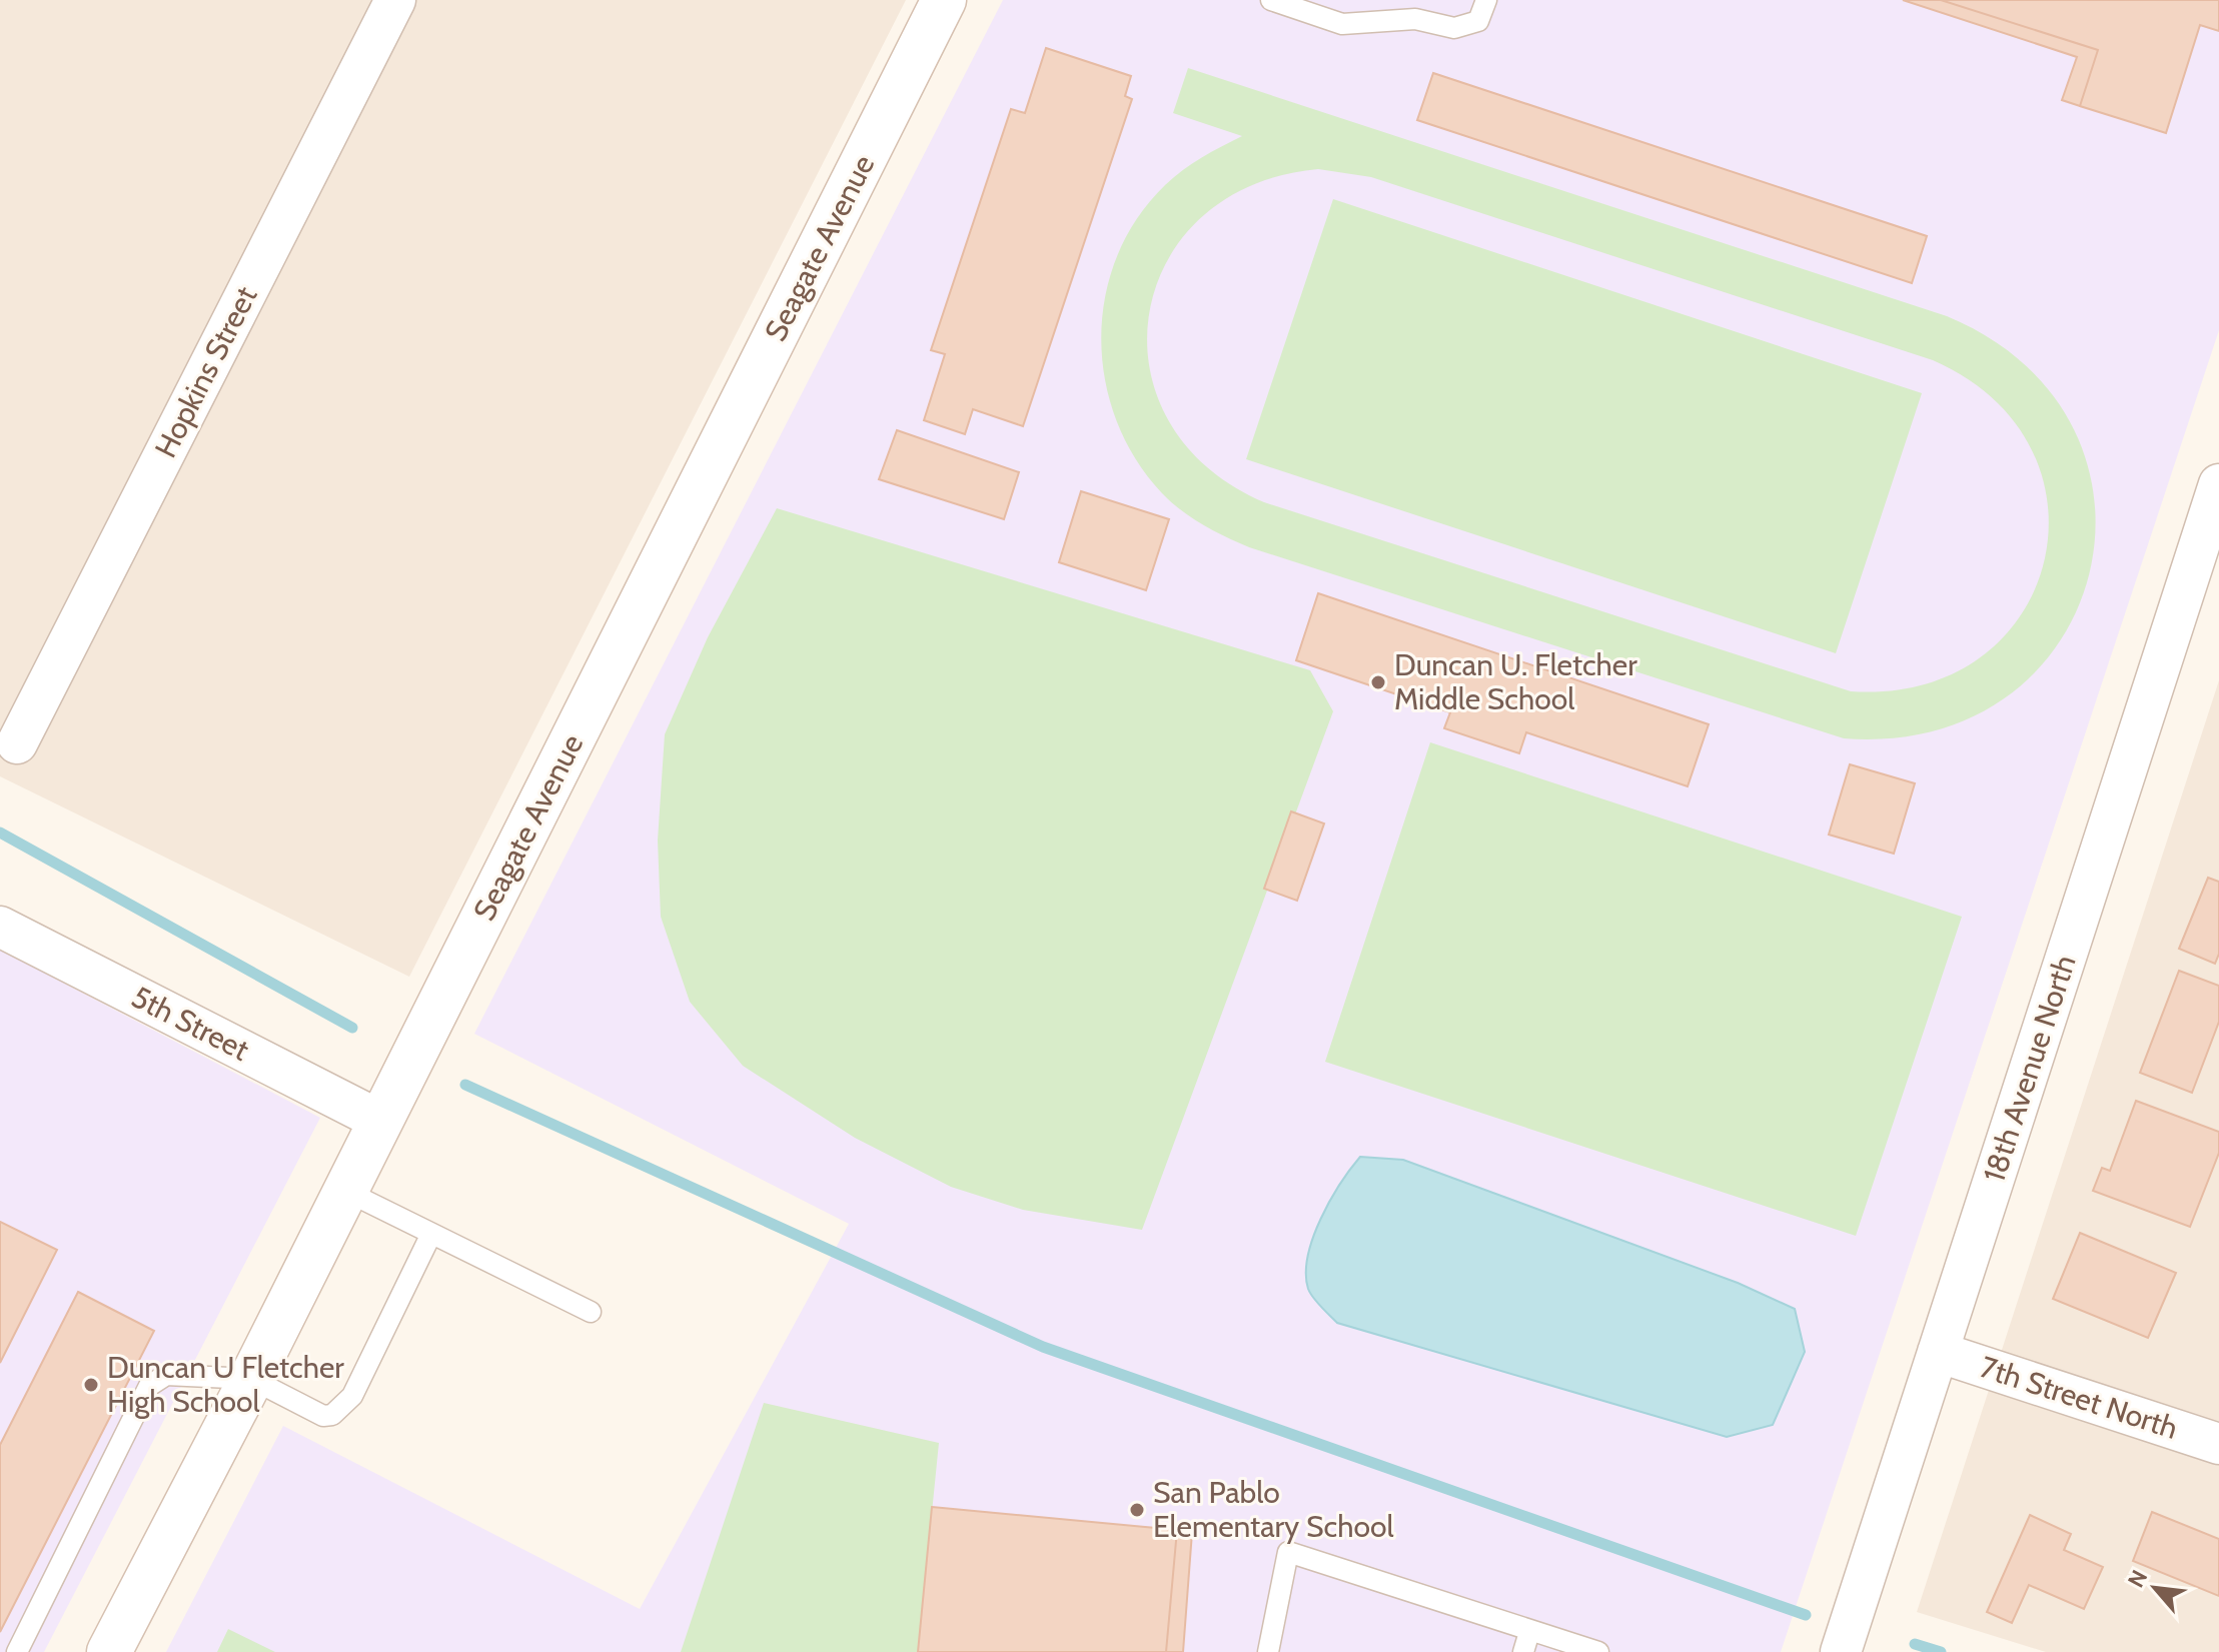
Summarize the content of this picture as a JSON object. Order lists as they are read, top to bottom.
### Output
{
  "streets": {
    "street": [
      "Seagate Avenue",
      "Hopkins Street",
      "5th Street",
      "18th Avenue North",
      "7th Street North"
    ]
  },
  "crossings": [
    ["Seagate Avenue", "5th Street"],
    ["18th Avenue North", "7th Street North"]
  ],
  "places": ["Duncan U. Fletcher Middle School", "Duncan U Fletcher High School", "San Pablo Elementary School"],
  "north": "top left"
}
